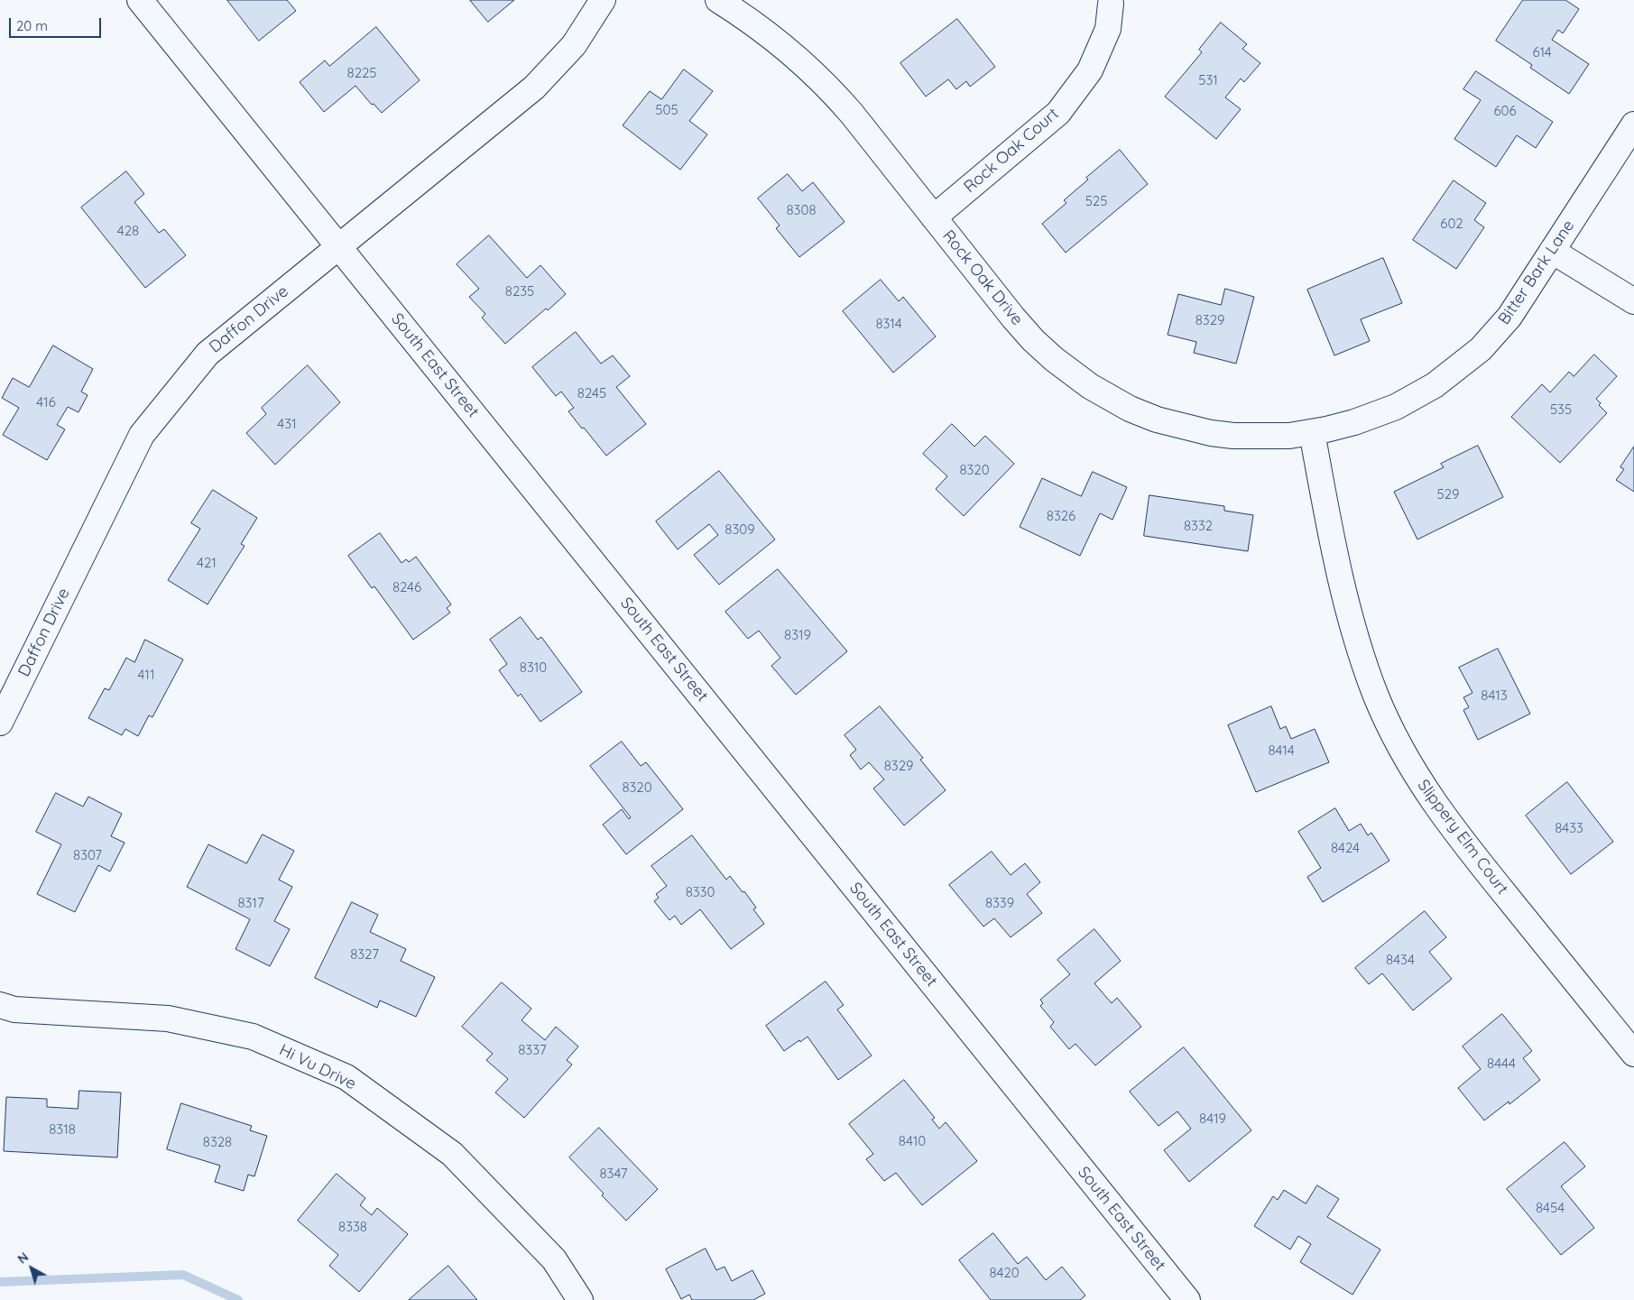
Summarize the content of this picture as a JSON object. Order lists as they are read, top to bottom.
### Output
{
  "streets": {
    "street": [
      "Rock Oak Court",
      "Bitter Bark Lane",
      "Rock Oak Drive",
      "Daffon Drive",
      "South East Street",
      "Slippery Elm Court",
      "Hi Vu Drive"
    ]
  },
  "crossings": [
    ["Rock Oak Court", "Rock Oak Drive"],
    ["Bitter Bark Lane", "Rock Oak Drive"],
    ["Bitter Bark Lane", "Slippery Elm Court"],
    ["Rock Oak Drive", "Slippery Elm Court"],
    ["Daffon Drive", "South East Street"]
  ],
  "house_numbers": [
    "614",
    "8225",
    "531",
    "505",
    "606",
    "525",
    "8308",
    "602",
    "428",
    "8235",
    "8329",
    "8314",
    "8245",
    "416",
    "535",
    "431",
    "8320",
    "529",
    "8326",
    "8332",
    "8309",
    "421",
    "8246",
    "8319",
    "8310",
    "411",
    "8413",
    "8414",
    "8329",
    "8320",
    "8433",
    "8424",
    "8307",
    "8330",
    "8317",
    "8339",
    "8327",
    "8434",
    "8337",
    "8444",
    "8419",
    "8318",
    "8410",
    "8328",
    "8347",
    "8454",
    "8338",
    "8420"
  ],
  "scale_bar": "20 m",
  "north": "top left"
}
